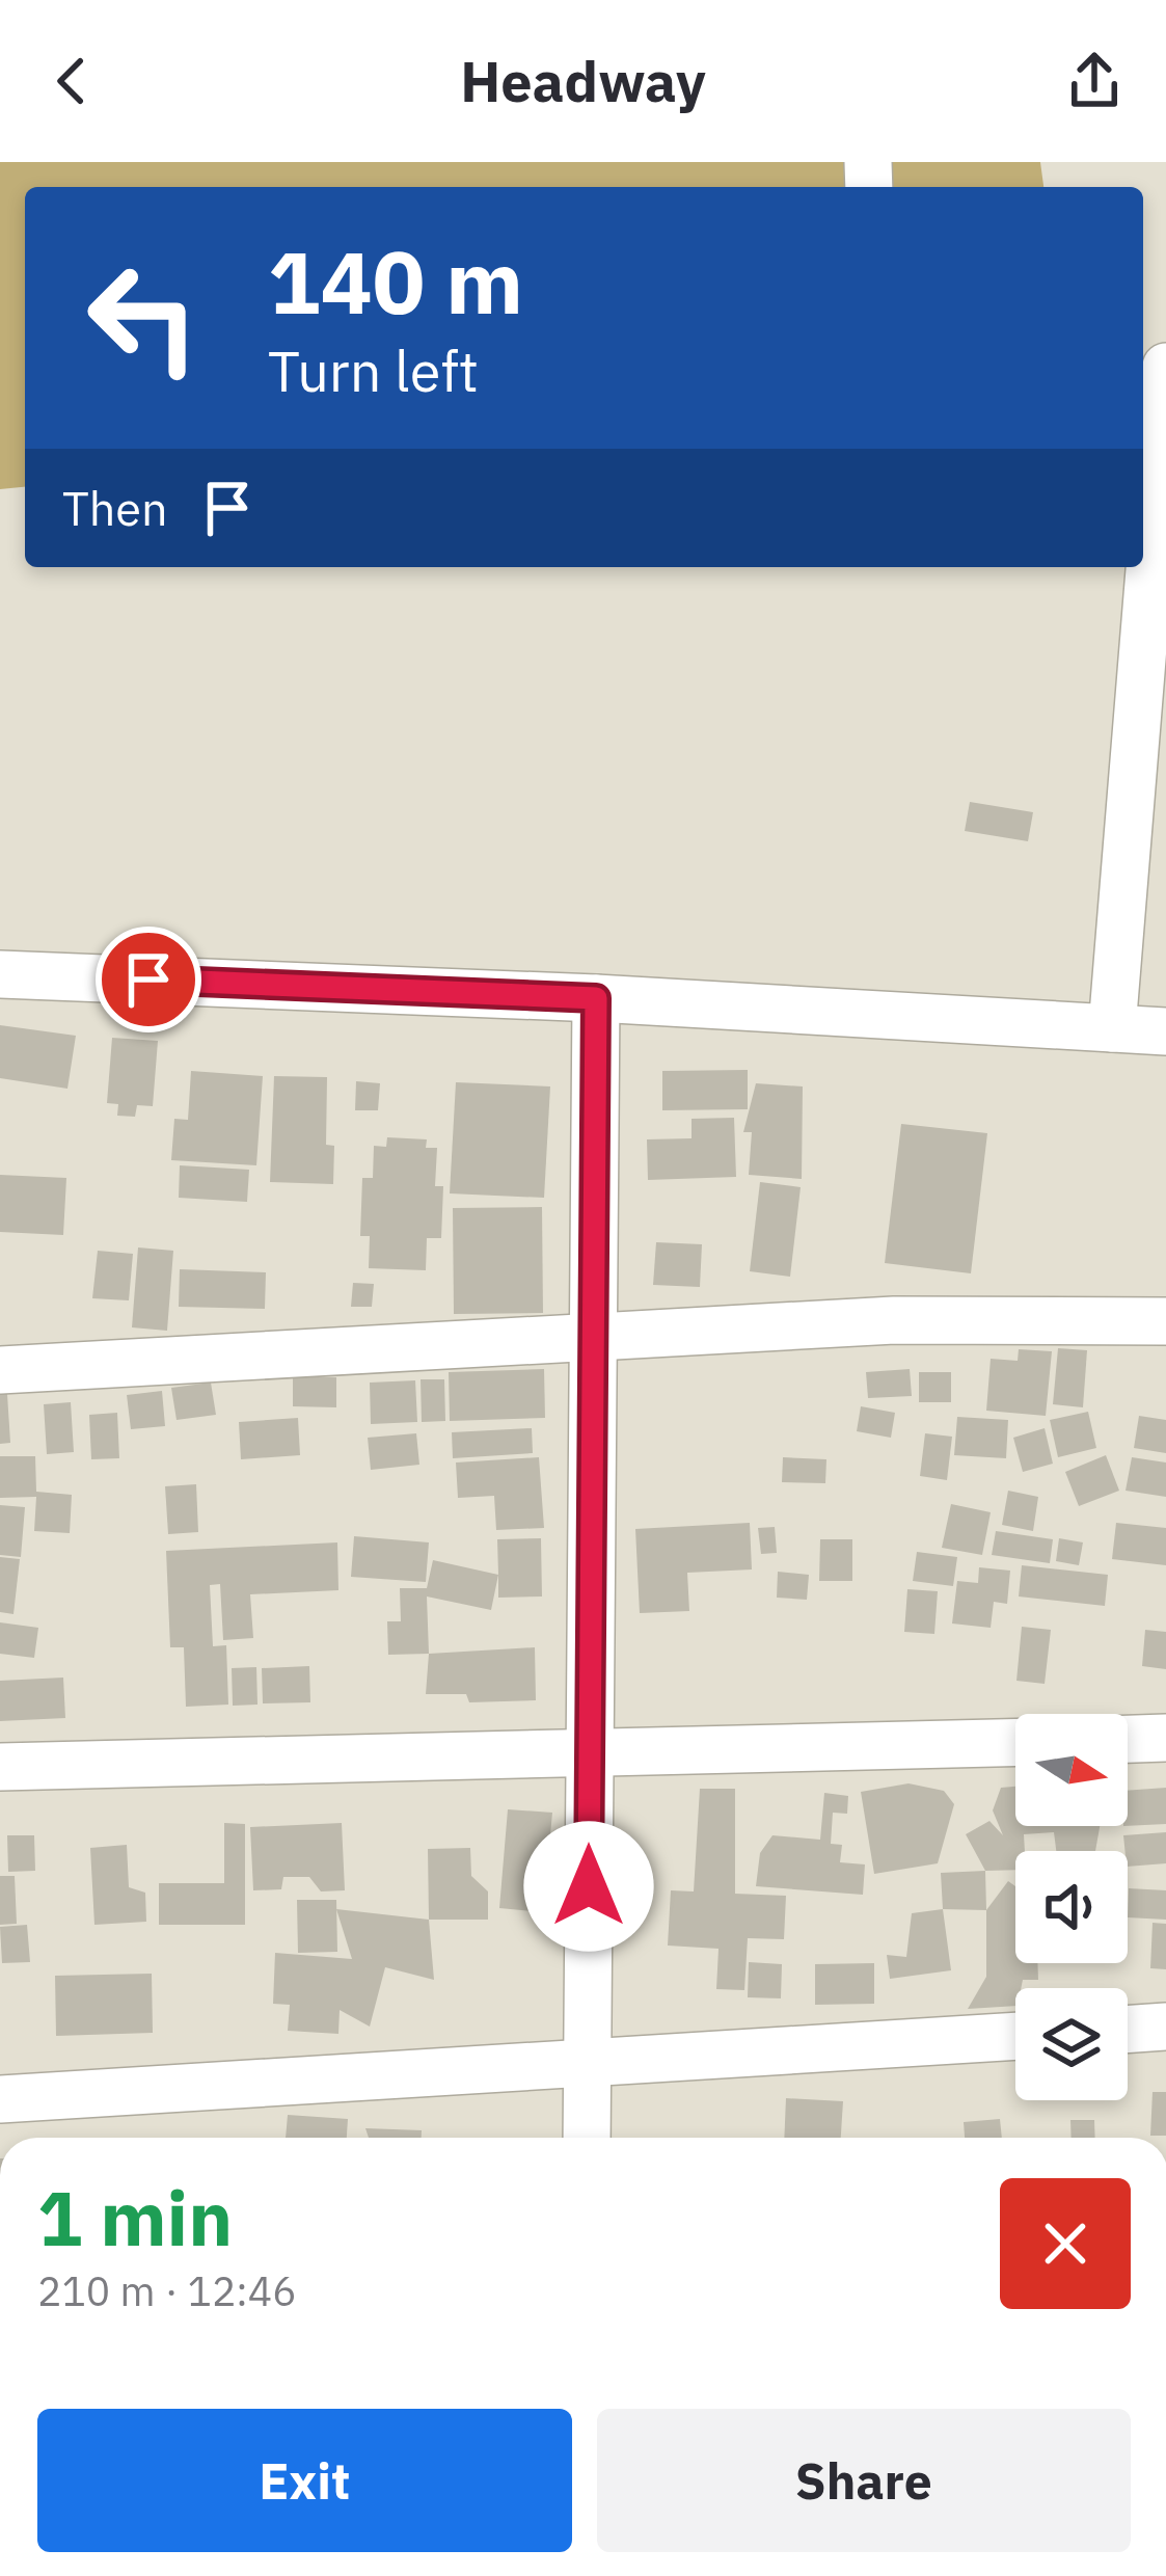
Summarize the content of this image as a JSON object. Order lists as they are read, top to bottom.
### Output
{
  "north": "right",
  "page": {
    "header": "Headway",
    "turn": ["140 m", "Turn left"],
    "then": "Then",
    "heading": ["1 min", "210 m · 12:46"],
    "buttons": ["Exit", "Share"]
  }
}
